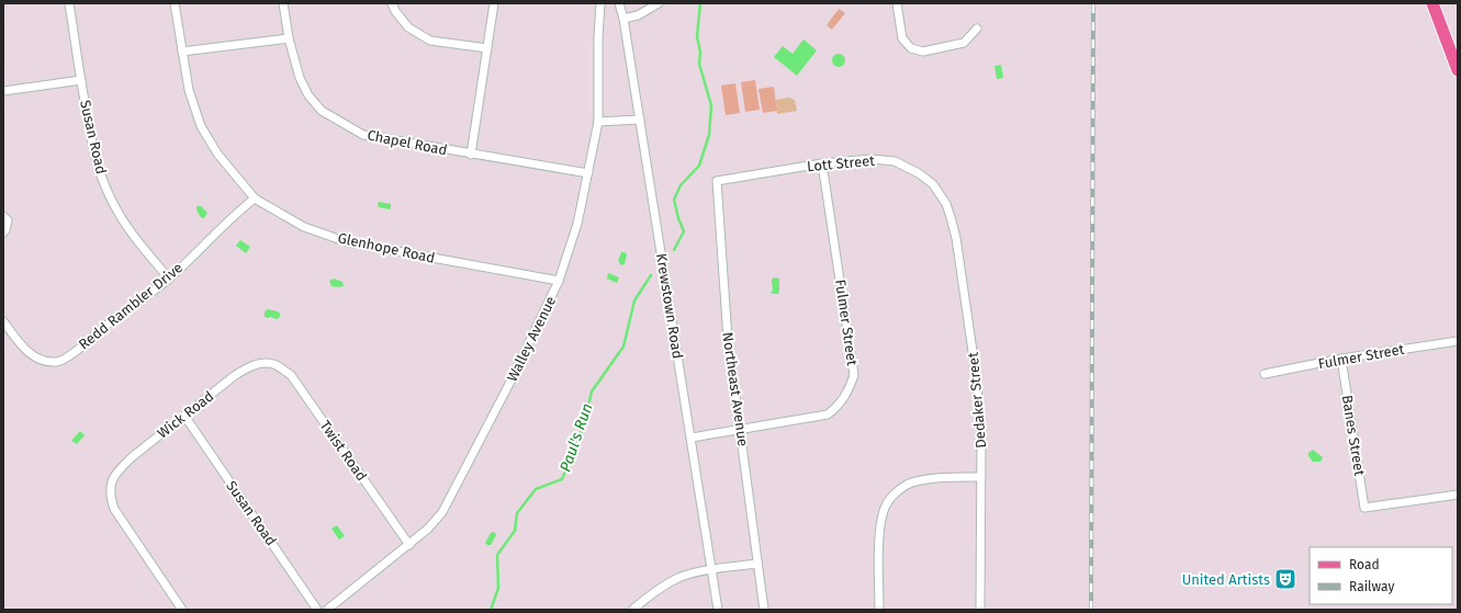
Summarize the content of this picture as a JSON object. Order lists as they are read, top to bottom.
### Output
{
  "streets": {
    "street": [
      "Susan Road",
      "Chapel Road",
      "Lott Street",
      "Glenhope Road",
      "Redd Rambler Drive",
      "Krewstown Road",
      "Fulmer Street",
      "Walley Avenue",
      "Northeast Avenue",
      "Dedaker Street",
      "Wick Road",
      "Banes Street",
      "Twist Road"
    ]
  },
  "crossings": [
    ["Susan Road", "Redd Rambler Drive"],
    ["Susan Road", "Wick Road"],
    ["Chapel Road", "Walley Avenue"],
    ["Lott Street", "Fulmer Street"],
    ["Lott Street", "Northeast Avenue"],
    ["Lott Street", "Dedaker Street"],
    ["Glenhope Road", "Redd Rambler Drive"],
    ["Glenhope Road", "Walley Avenue"],
    ["Krewstown Road", "Fulmer Street"],
    ["Fulmer Street", "Northeast Avenue"],
    ["Fulmer Street", "Banes Street"],
    ["Walley Avenue", "Twist Road"],
    ["Wick Road", "Twist Road"]
  ],
  "water": ["Paul's Run"],
  "places": {
    "theatre": ["United Artists"]
  },
  "legend": ["Road", "Railway"]
}
